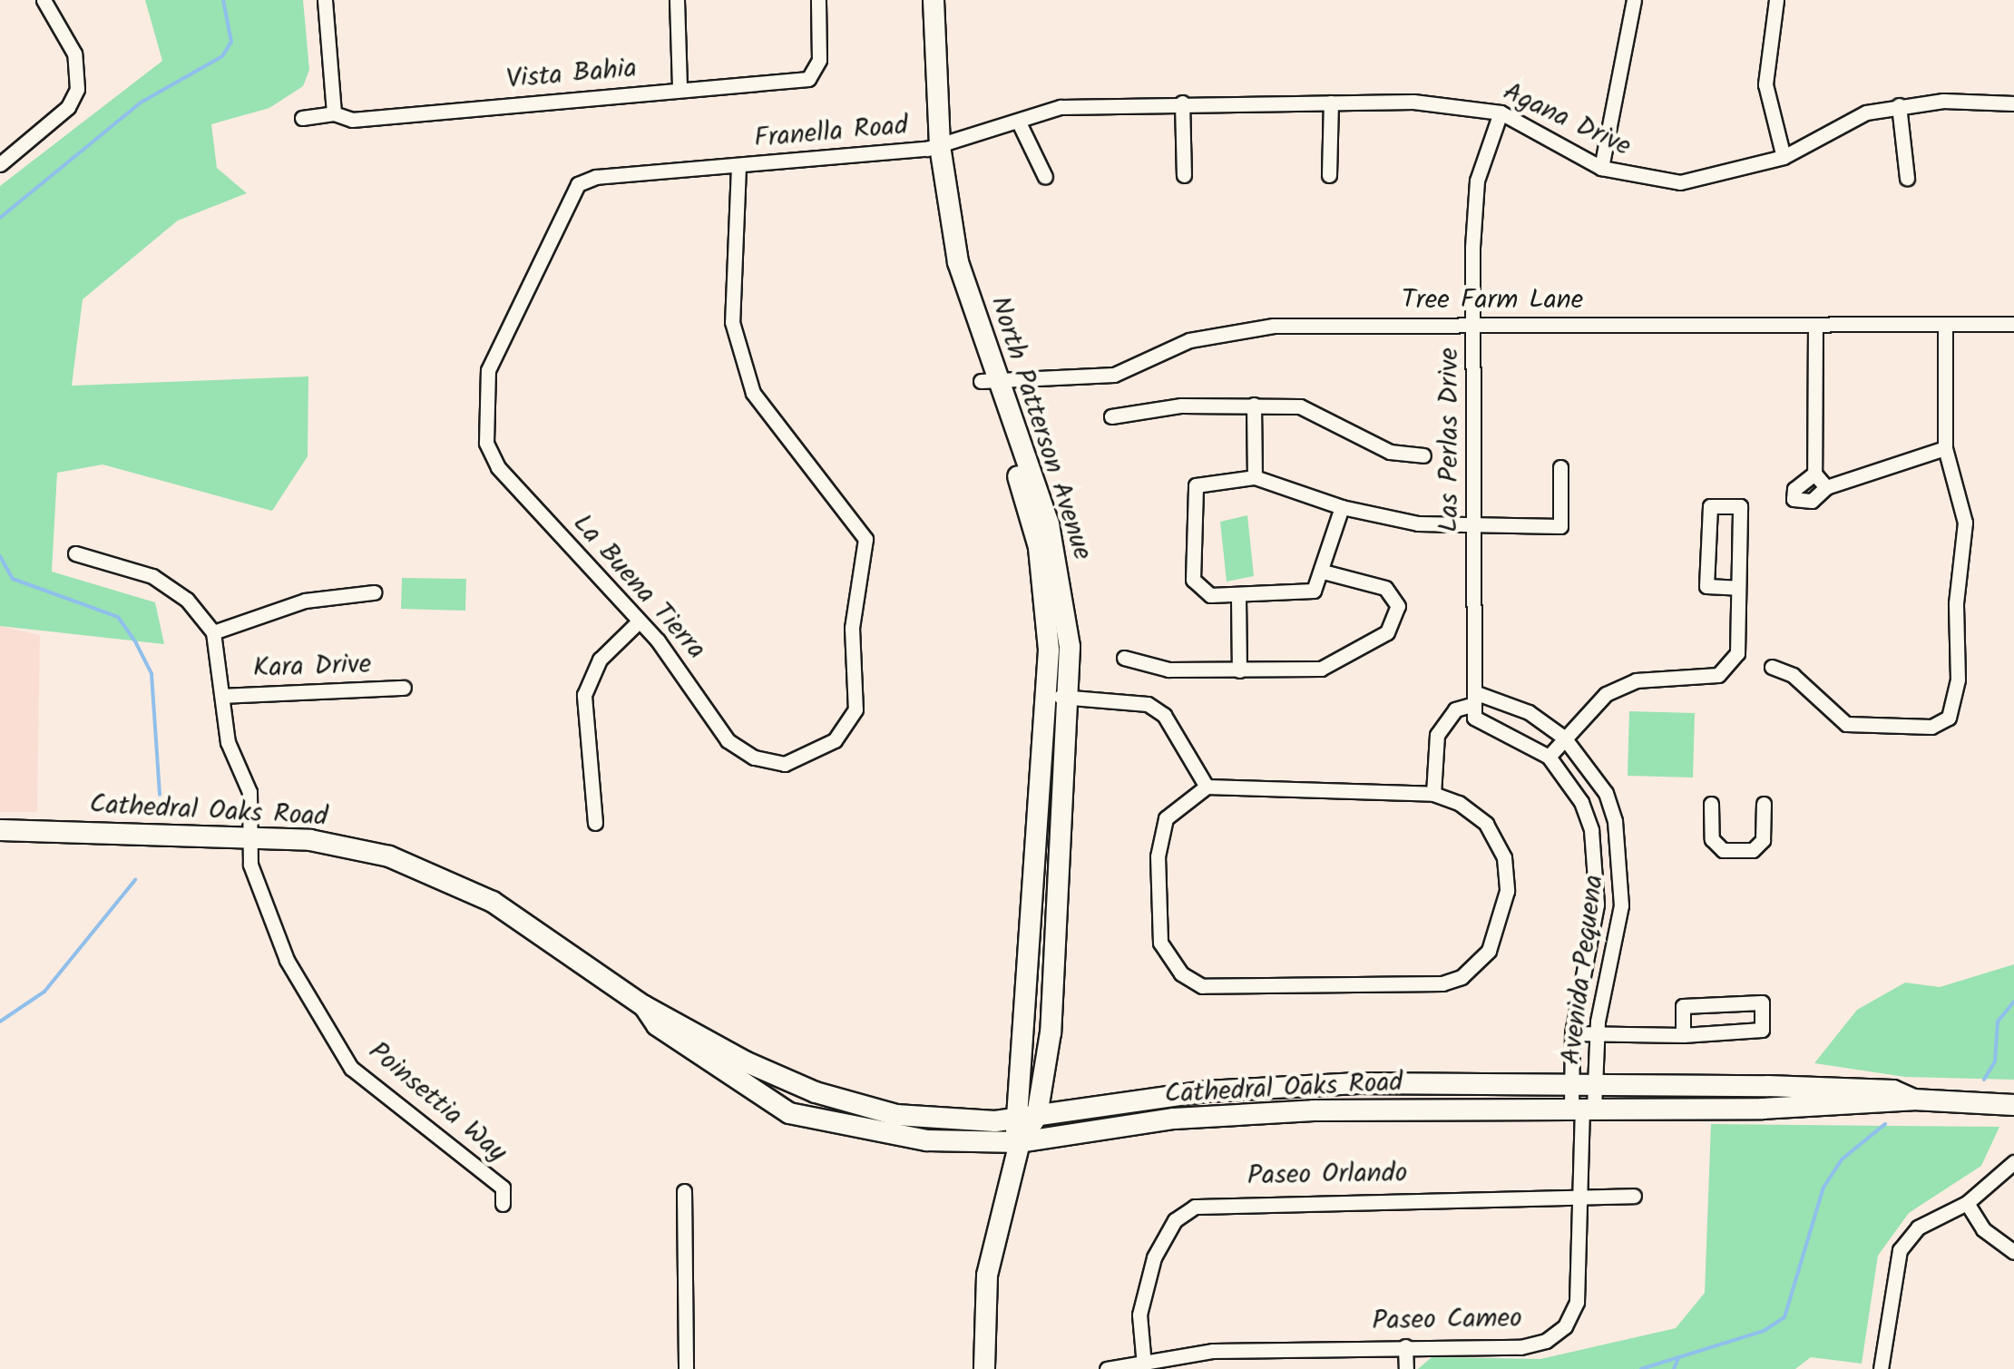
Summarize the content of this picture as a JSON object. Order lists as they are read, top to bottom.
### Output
{
  "streets": {
    "main road": ["North Patterson Avenue", "Cathedral Oaks Road"],
    "street": [
      "Vista Bahia",
      "Agana Drive",
      "Franella Road",
      "Tree Farm Lane",
      "Las Perlas Drive",
      "La Buena Tierra",
      "Kara Drive",
      "Avenida Pequena",
      "Poinsettia Way",
      "Paseo Orlando",
      "Paseo Cameo"
    ]
  },
  "crossings": [
    ["Agana Drive", "Franella Road"],
    ["Agana Drive", "North Patterson Avenue"],
    ["Agana Drive", "Las Perlas Drive"],
    ["Franella Road", "North Patterson Avenue"],
    ["Franella Road", "La Buena Tierra"],
    ["Tree Farm Lane", "North Patterson Avenue"],
    ["Tree Farm Lane", "Las Perlas Drive"],
    ["North Patterson Avenue", "Cathedral Oaks Road"],
    ["Las Perlas Drive", "Avenida Pequena"],
    ["Kara Drive", "Poinsettia Way"],
    ["Cathedral Oaks Road", "Avenida Pequena"],
    ["Cathedral Oaks Road", "Poinsettia Way"],
    ["Cathedral Oaks Road", "Paseo Cameo"],
    ["Avenida Pequena", "Paseo Cameo"],
    ["Paseo Orlando", "Paseo Cameo"]
  ]
}
